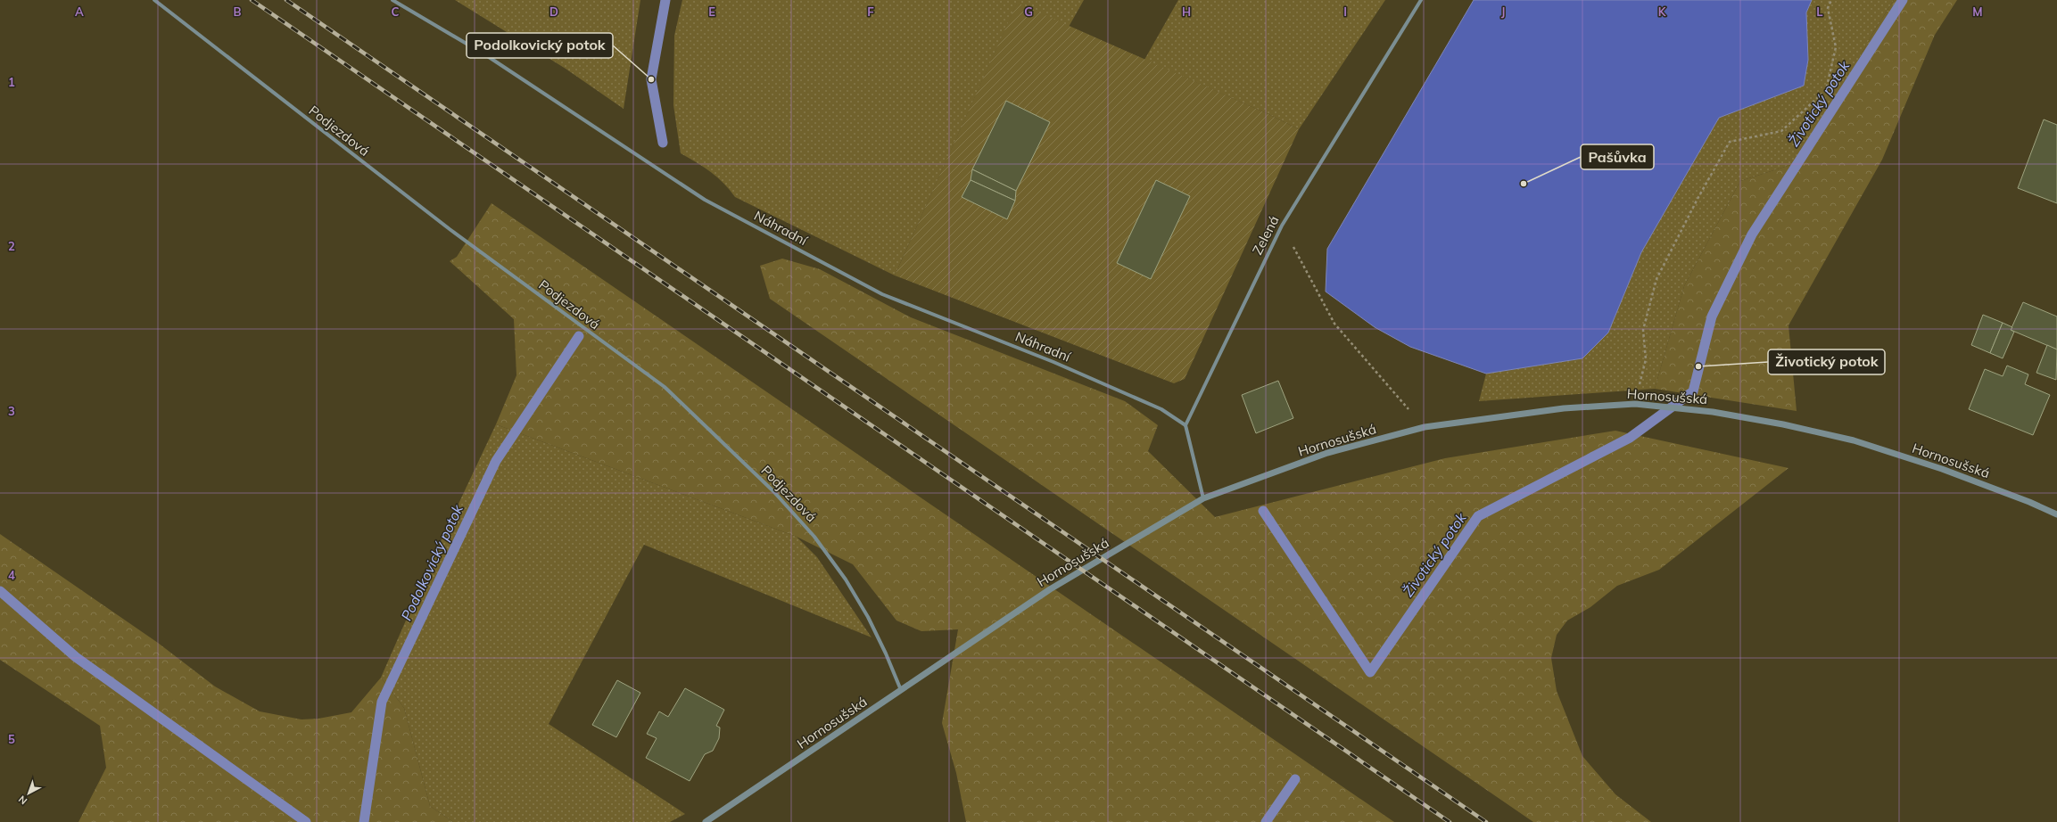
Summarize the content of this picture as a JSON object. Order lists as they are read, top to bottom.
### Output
{
  "streets": {
    "street": [
      "Podjezdová",
      "Náhradní",
      "Zelená",
      "Hornosušská"
    ]
  },
  "crossings": [
    ["Podjezdová", "Hornosušská"],
    ["Náhradní", "Zelená"]
  ],
  "water": ["Životický potok", "Podolkovický potok"],
  "places": ["Podolkovický potok", "Pašůvka", "Životický potok"],
  "north": "bottom left",
  "grid": {
    "columns": [
      "A",
      "B",
      "C",
      "D",
      "E",
      "F",
      "G",
      "H",
      "I",
      "J",
      "K",
      "L",
      "M"
    ],
    "rows": [
      "1",
      "2",
      "3",
      "4",
      "5"
    ]
  }
}
